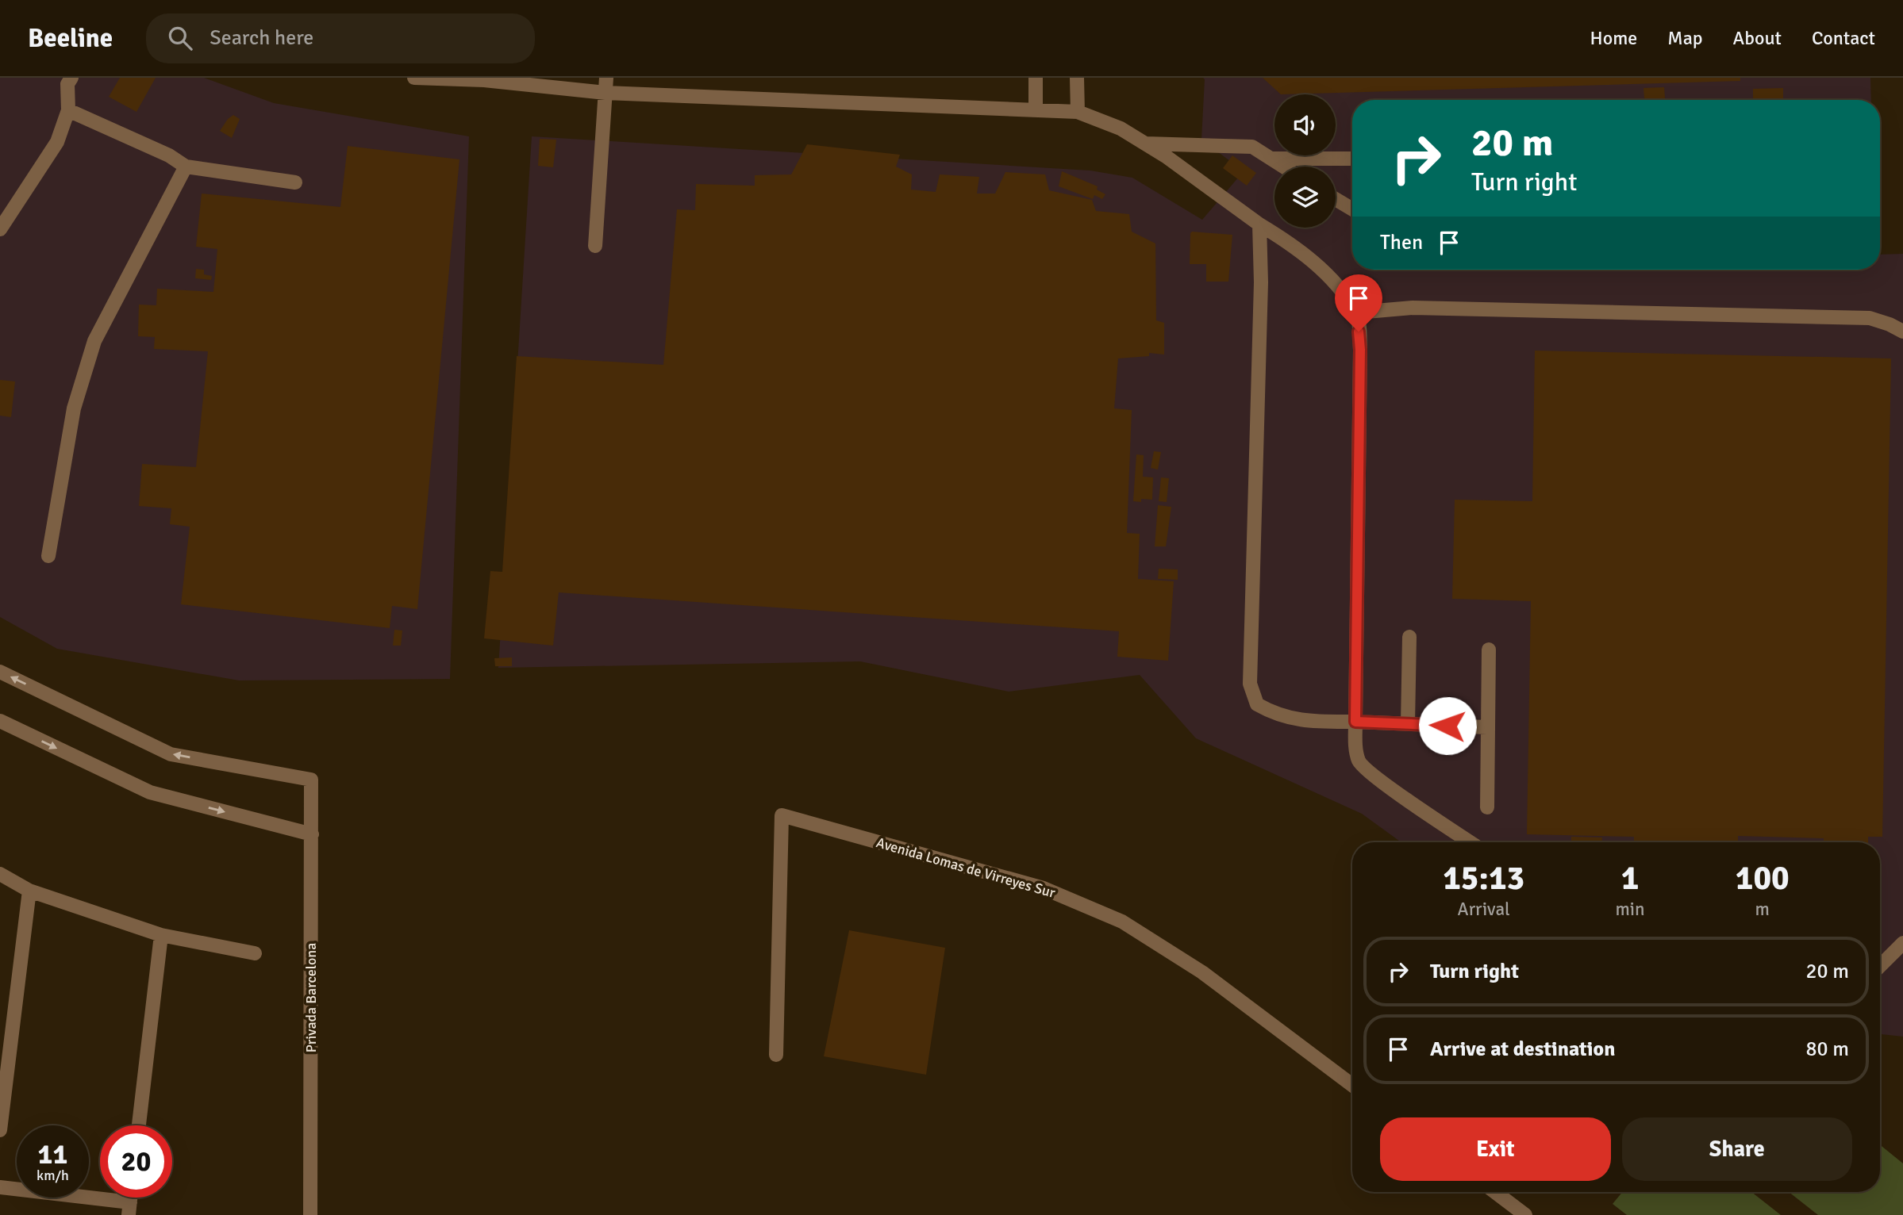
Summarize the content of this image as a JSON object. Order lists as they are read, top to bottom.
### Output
{
  "streets": {
    "street": ["Avenida Lomas de Virreyes Sur", "Privada Barcelona"]
  },
  "page": {
    "header": "Beeline",
    "search": "Search here",
    "nav": [
      "Home",
      "Map",
      "About",
      "Contact"
    ],
    "turn": ["20 m", "Turn right"],
    "then": "Then",
    "eta": [
      "15:13",
      "Arrival",
      "1",
      "min",
      "100",
      "m"
    ],
    "list": [
      {
        "name": "Turn right",
        "value": "20 m"
      },
      {
        "name": "Arrive at destination",
        "value": "80 m"
      }
    ],
    "buttons": ["Exit", "Share"],
    "speed": "11 km/h",
    "limit": "20"
  }
}
